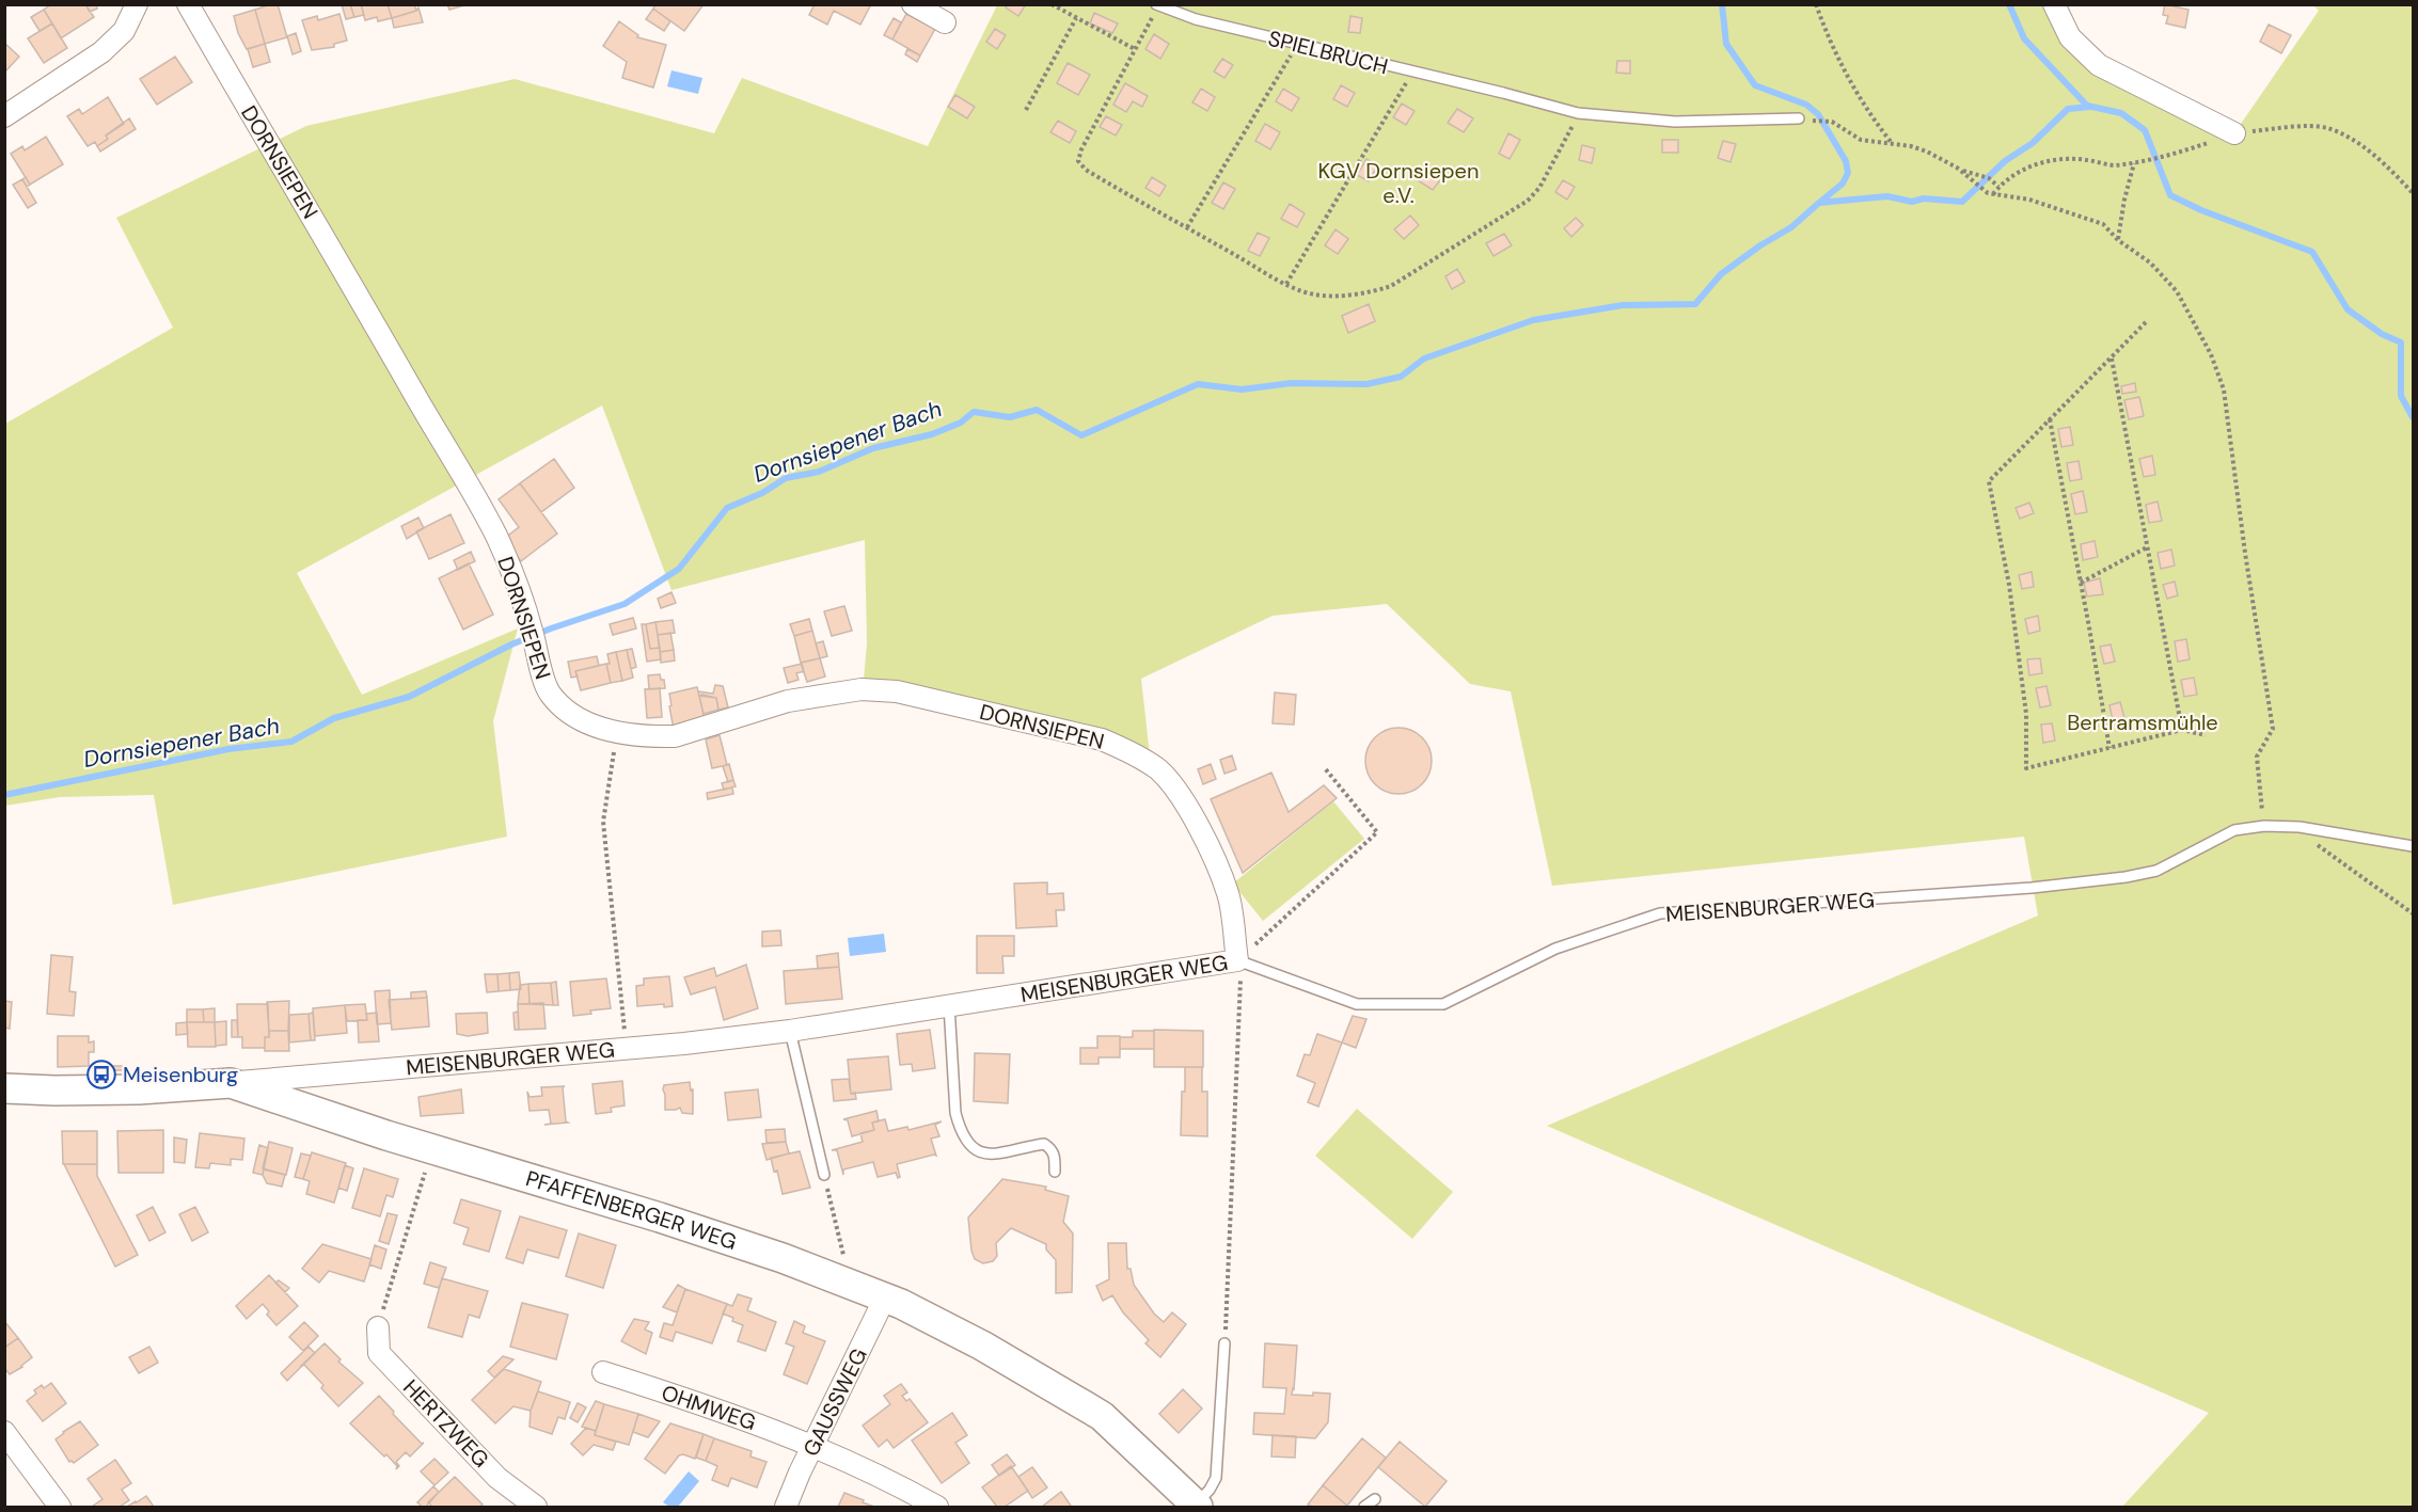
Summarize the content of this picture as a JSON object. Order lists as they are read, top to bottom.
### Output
{
  "streets": {
    "main road": ["PFAFFENBERGER WEG"],
    "street": [
      "DORNSIEPEN",
      "MEISENBURGER WEG",
      "GAUSSWEG",
      "OHMWEG",
      "HERTZWEG"
    ],
    "lane": ["SPIELBRUCH"]
  },
  "crossings": [
    ["DORNSIEPEN", "MEISENBURGER WEG"],
    ["MEISENBURGER WEG", "PFAFFENBERGER WEG"],
    ["PFAFFENBERGER WEG", "GAUSSWEG"],
    ["GAUSSWEG", "OHMWEG"]
  ],
  "water": ["Dornsiepener Bach"],
  "parks": ["KGV Dornsiepen e.V.", "Bertramsmühle"],
  "places": {
    "bus stop": ["Meisenburg"]
  }
}
